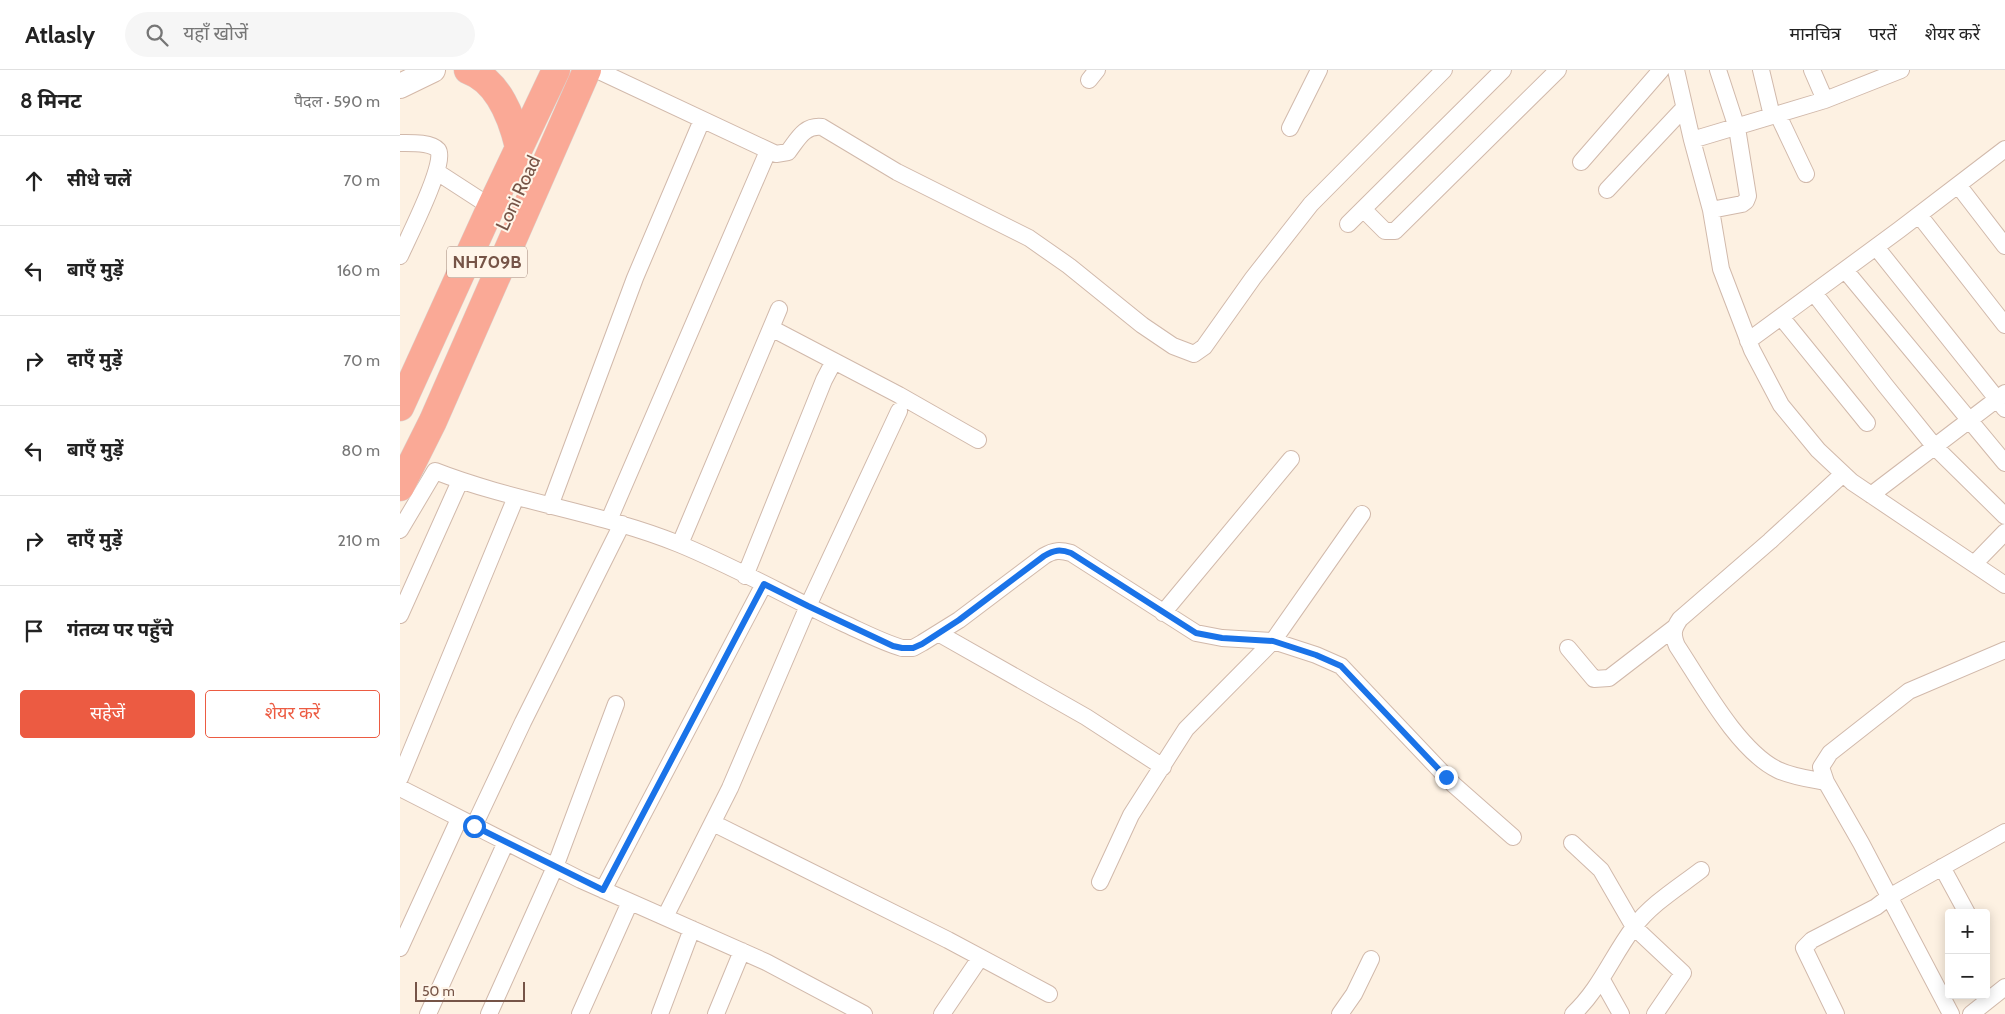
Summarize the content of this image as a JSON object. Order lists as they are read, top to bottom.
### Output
{
  "streets": {
    "highway": ["Loni Road", "NH709B"]
  },
  "scale_bar": "50 m",
  "page": {
    "header": "Atlasly",
    "search": "यहाँ खोजें",
    "nav": ["मानचित्र", "परतें", "शेयर करें"],
    "heading": ["8 मिनट", "पैदल · 590 m"],
    "list": [
      ["सीधे चलें", "70 m"],
      ["बाएँ मुड़ें", "160 m"],
      ["दाएँ मुड़ें", "70 m"],
      ["बाएँ मुड़ें", "80 m"],
      ["दाएँ मुड़ें", "210 m"],
      "गंतव्य पर पहुँचे"
    ],
    "buttons": ["सहेजें", "शेयर करें"],
    "map_buttons": ["+", "−"],
    "scale": "50 m"
  }
}
